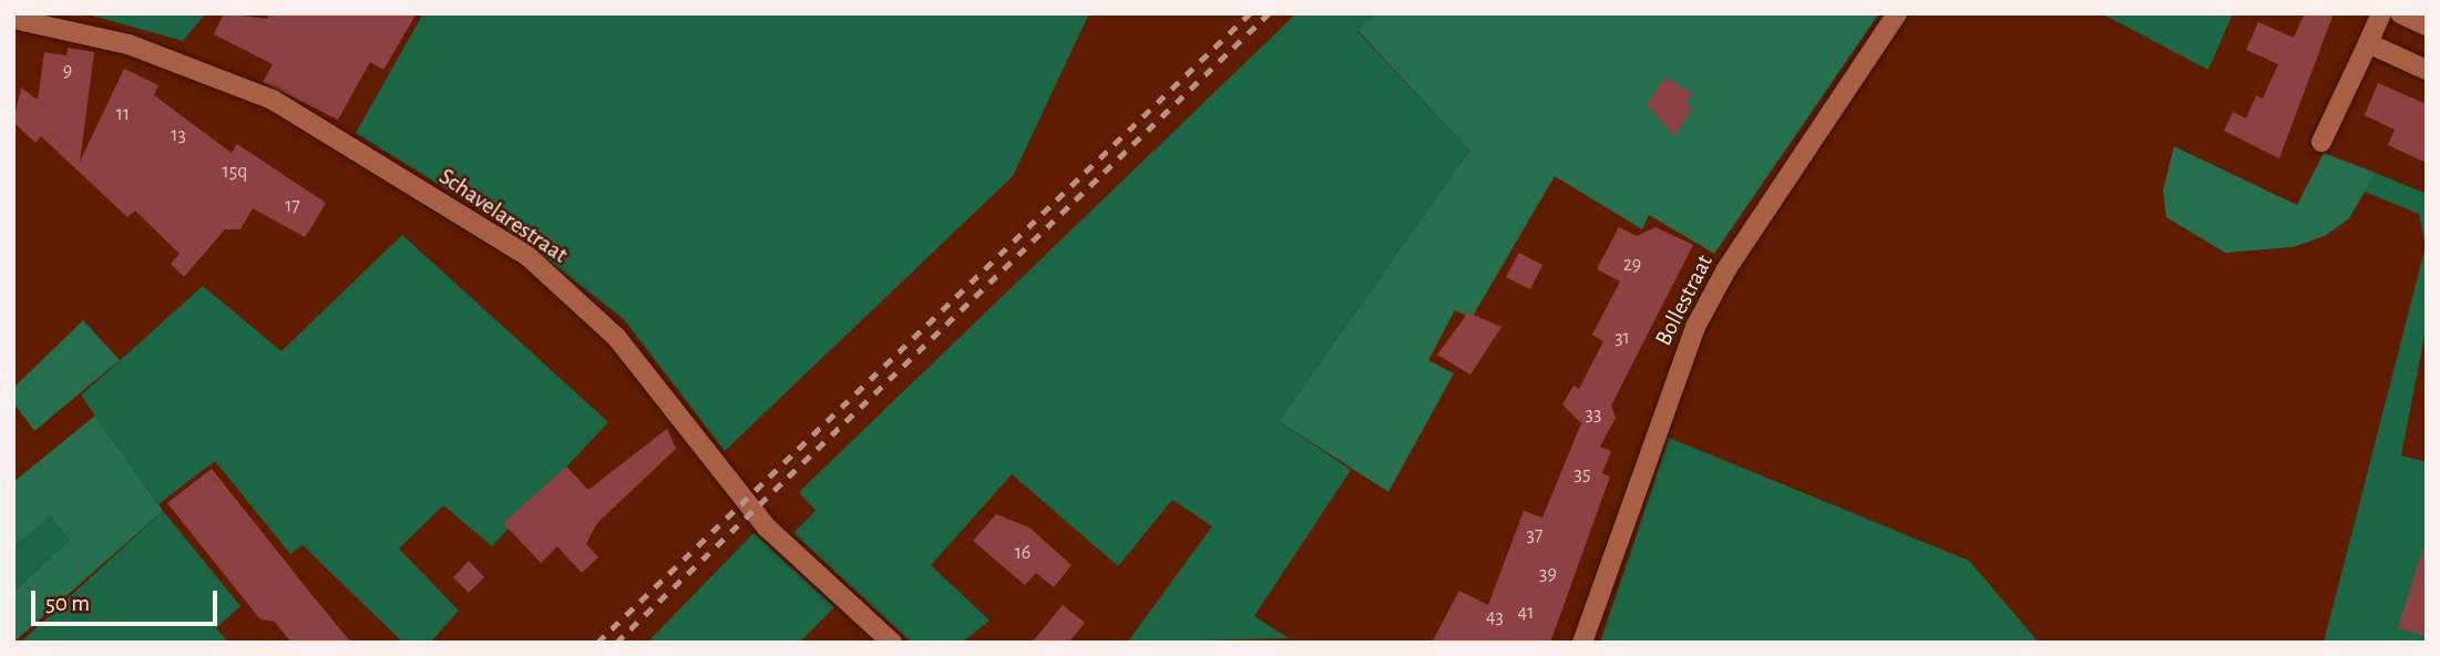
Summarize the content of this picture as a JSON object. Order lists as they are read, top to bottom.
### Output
{
  "streets": {
    "street": ["Schavelarestraat", "Bollestraat"]
  },
  "house_numbers": [
    "9",
    "11",
    "13",
    "15q",
    "17",
    "29",
    "31",
    "33",
    "35",
    "37",
    "16",
    "39",
    "41",
    "43"
  ],
  "scale_bar": "50 m"
}
